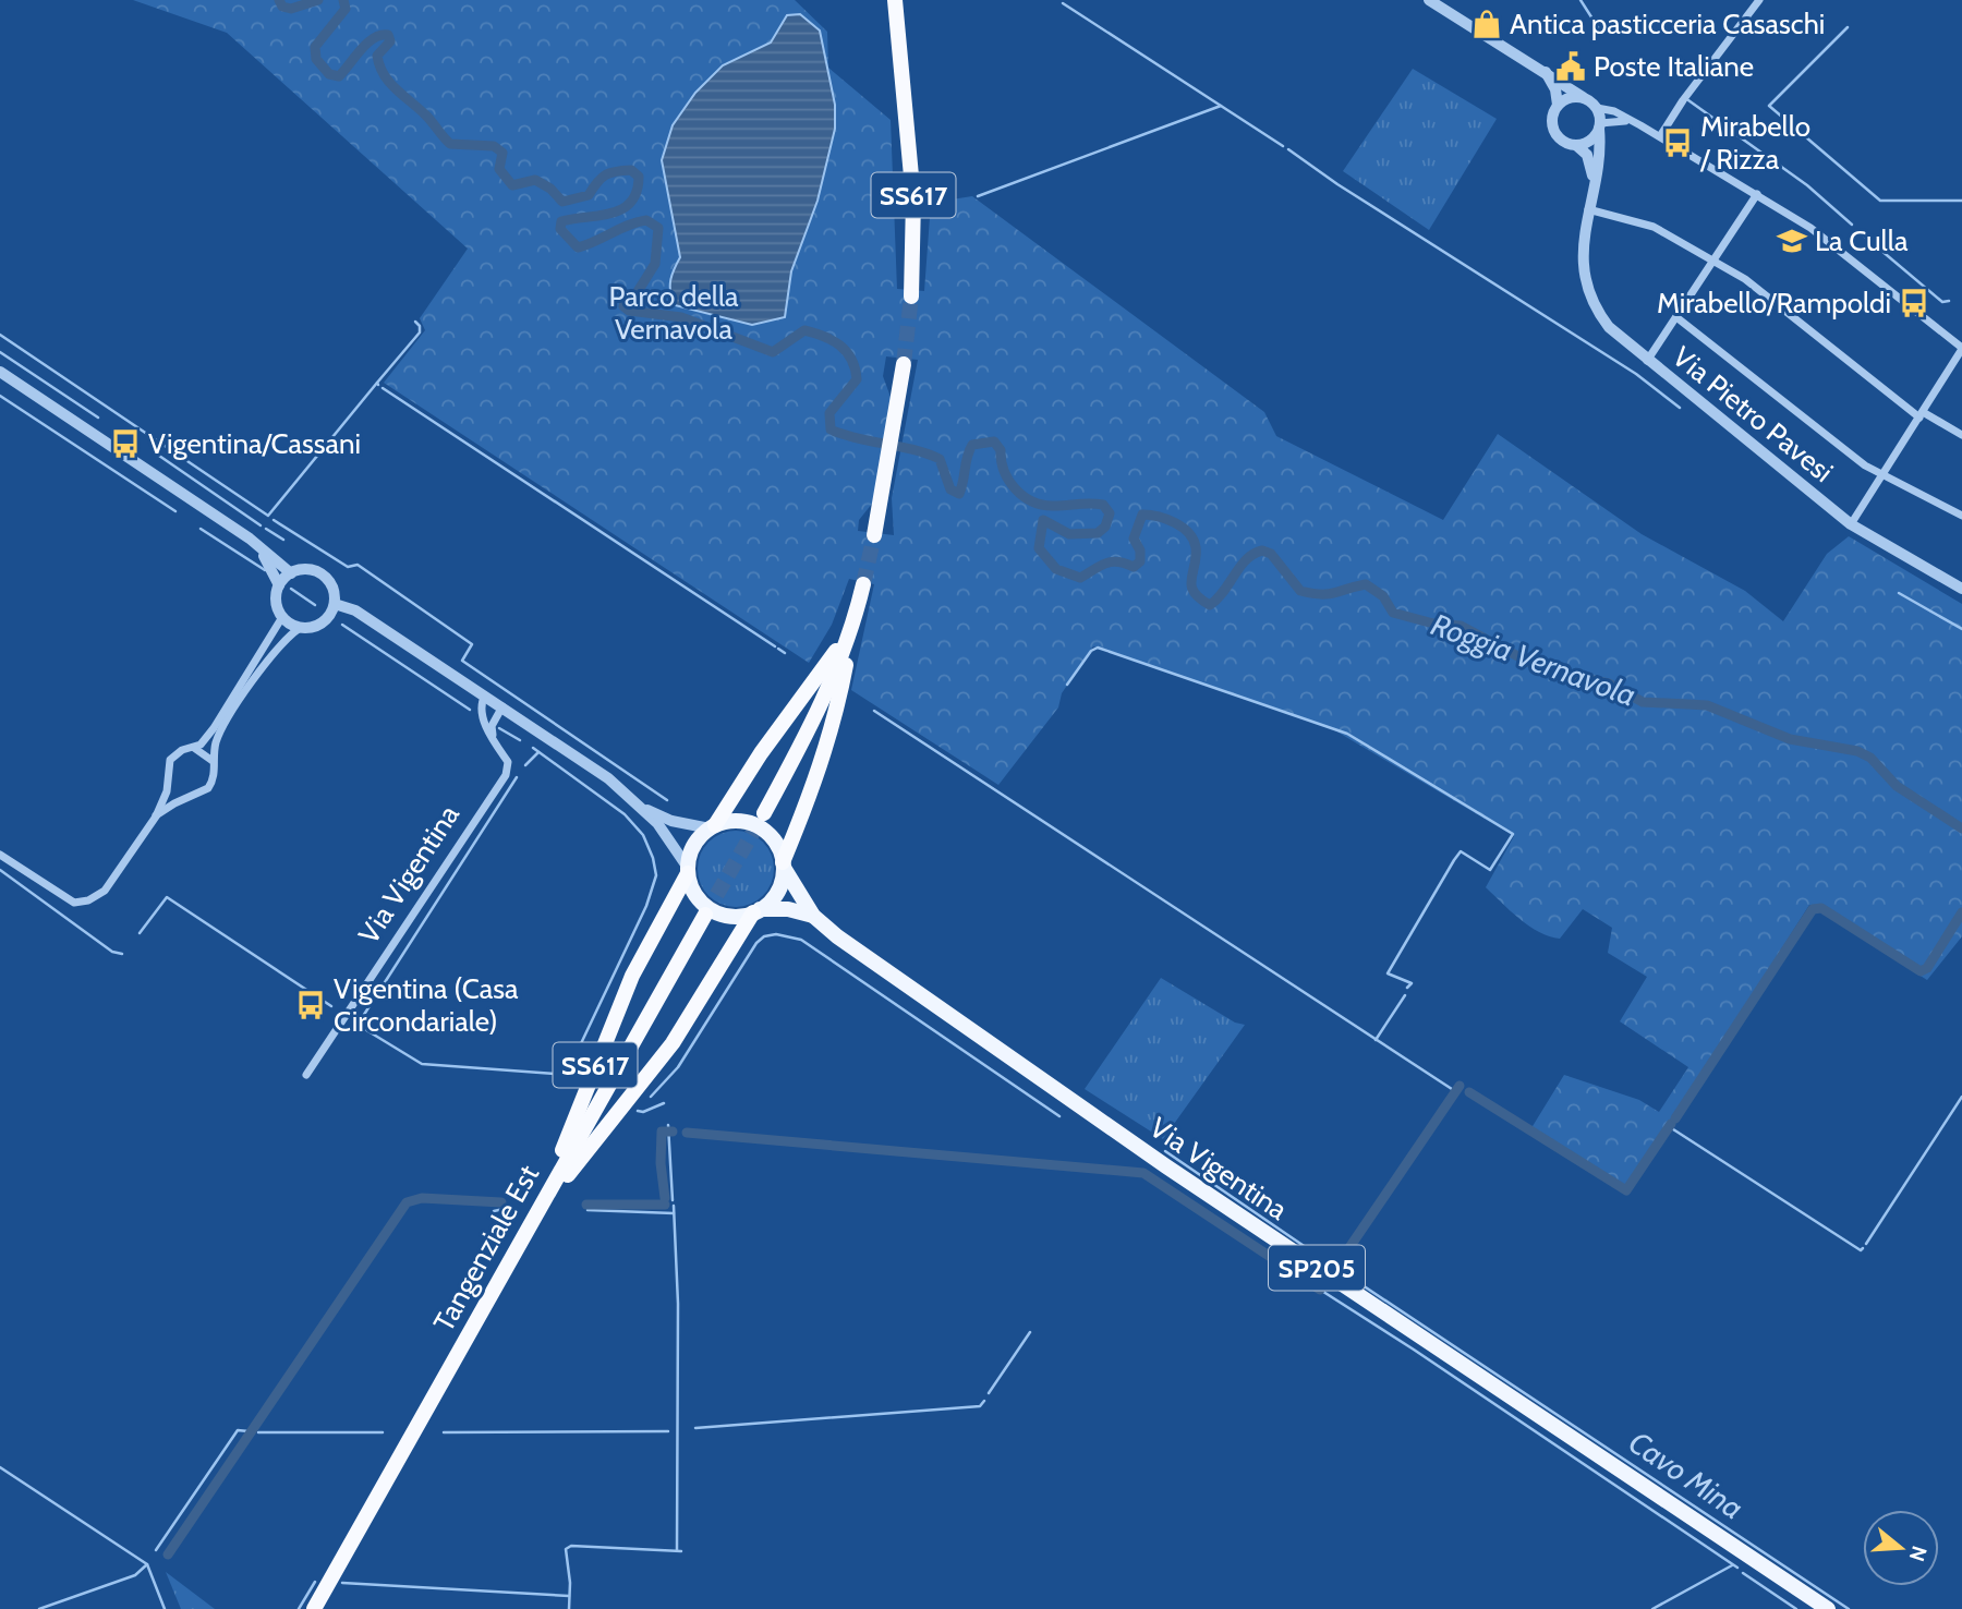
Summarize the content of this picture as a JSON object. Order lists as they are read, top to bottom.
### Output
{
  "streets": {
    "highway": ["SS617", "Tangenziale Est"],
    "main road": ["Via Vigentina", "SP205"],
    "street": ["Via Pietro Pavesi"]
  },
  "crossings": [
    ["SS617", "Via Vigentina"],
    ["SS617", "Tangenziale Est"]
  ],
  "water": ["Roggia Vernavola", "Cavo Mina"],
  "parks": ["Parco della Vernavola"],
  "places": {
    "shop": ["Antica pasticceria Casaschi"],
    "public building": ["Poste Italiane"],
    "bus stop": [
      "Mirabello / Rizza",
      "Mirabello/Rampoldi",
      "Vigentina/Cassani",
      "Vigentina (Casa Circondariale)"
    ],
    "school or university": ["La Culla"]
  },
  "north": "right"
}
